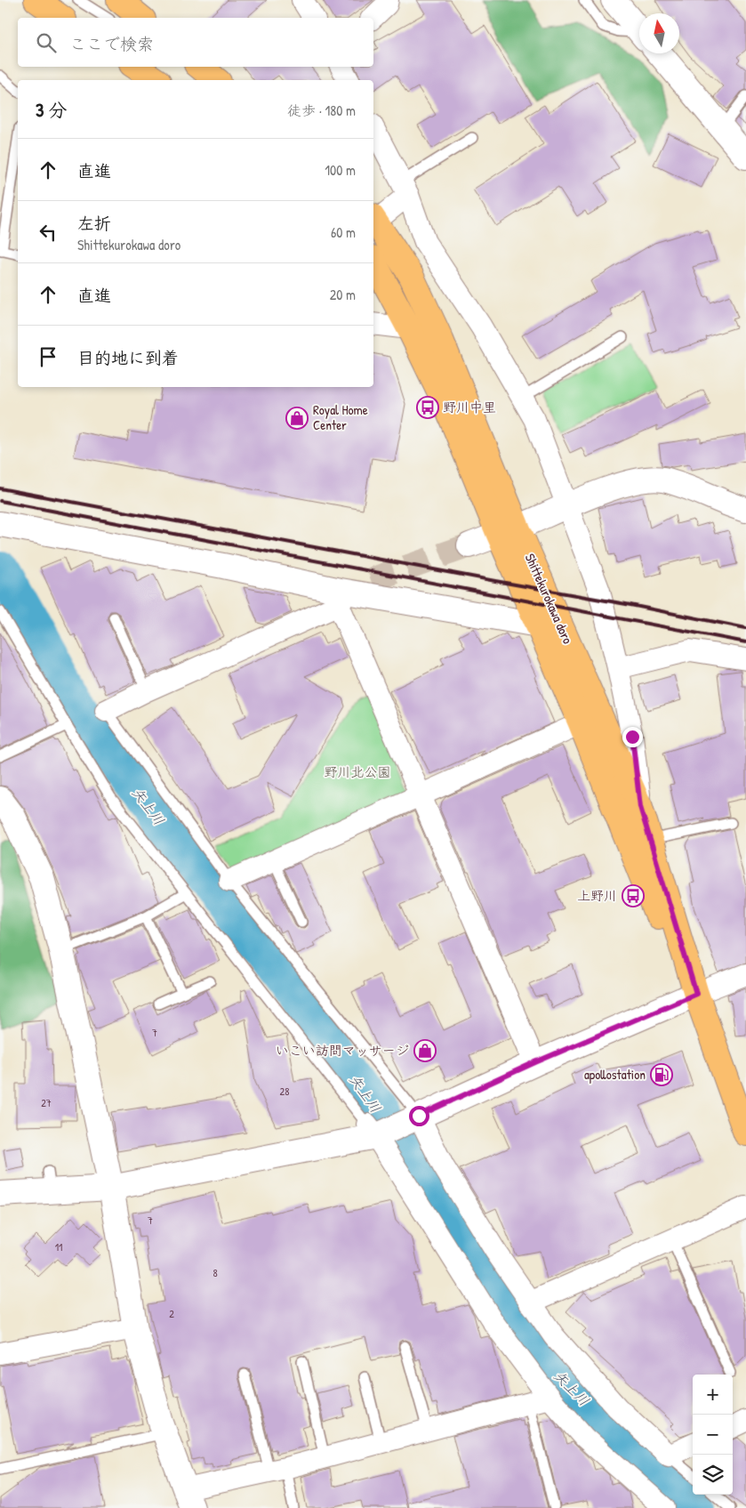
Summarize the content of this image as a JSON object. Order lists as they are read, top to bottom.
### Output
{
  "streets": {
    "main road": ["Shittekurokawa doro"]
  },
  "water": ["矢上川"],
  "parks": ["野川北公園"],
  "places": {
    "bus stop": ["野川中里", "上野川"],
    "shop": ["Royal Home Center", "いこい訪問マッサージ"],
    "fuel station": ["apollostation"]
  },
  "house_numbers": [
    "7",
    "28",
    "27",
    "7",
    "11",
    "8",
    "2"
  ],
  "north": "top",
  "page": {
    "search": "ここで検索",
    "heading": ["3 分", "徒歩 · 180 m"],
    "list": [
      ["直進", "100 m"],
      ["左折", "Shittekurokawa doro", "60 m"],
      ["直進", "20 m"],
      "目的地に到着"
    ],
    "map_buttons": ["+", "−"]
  }
}
